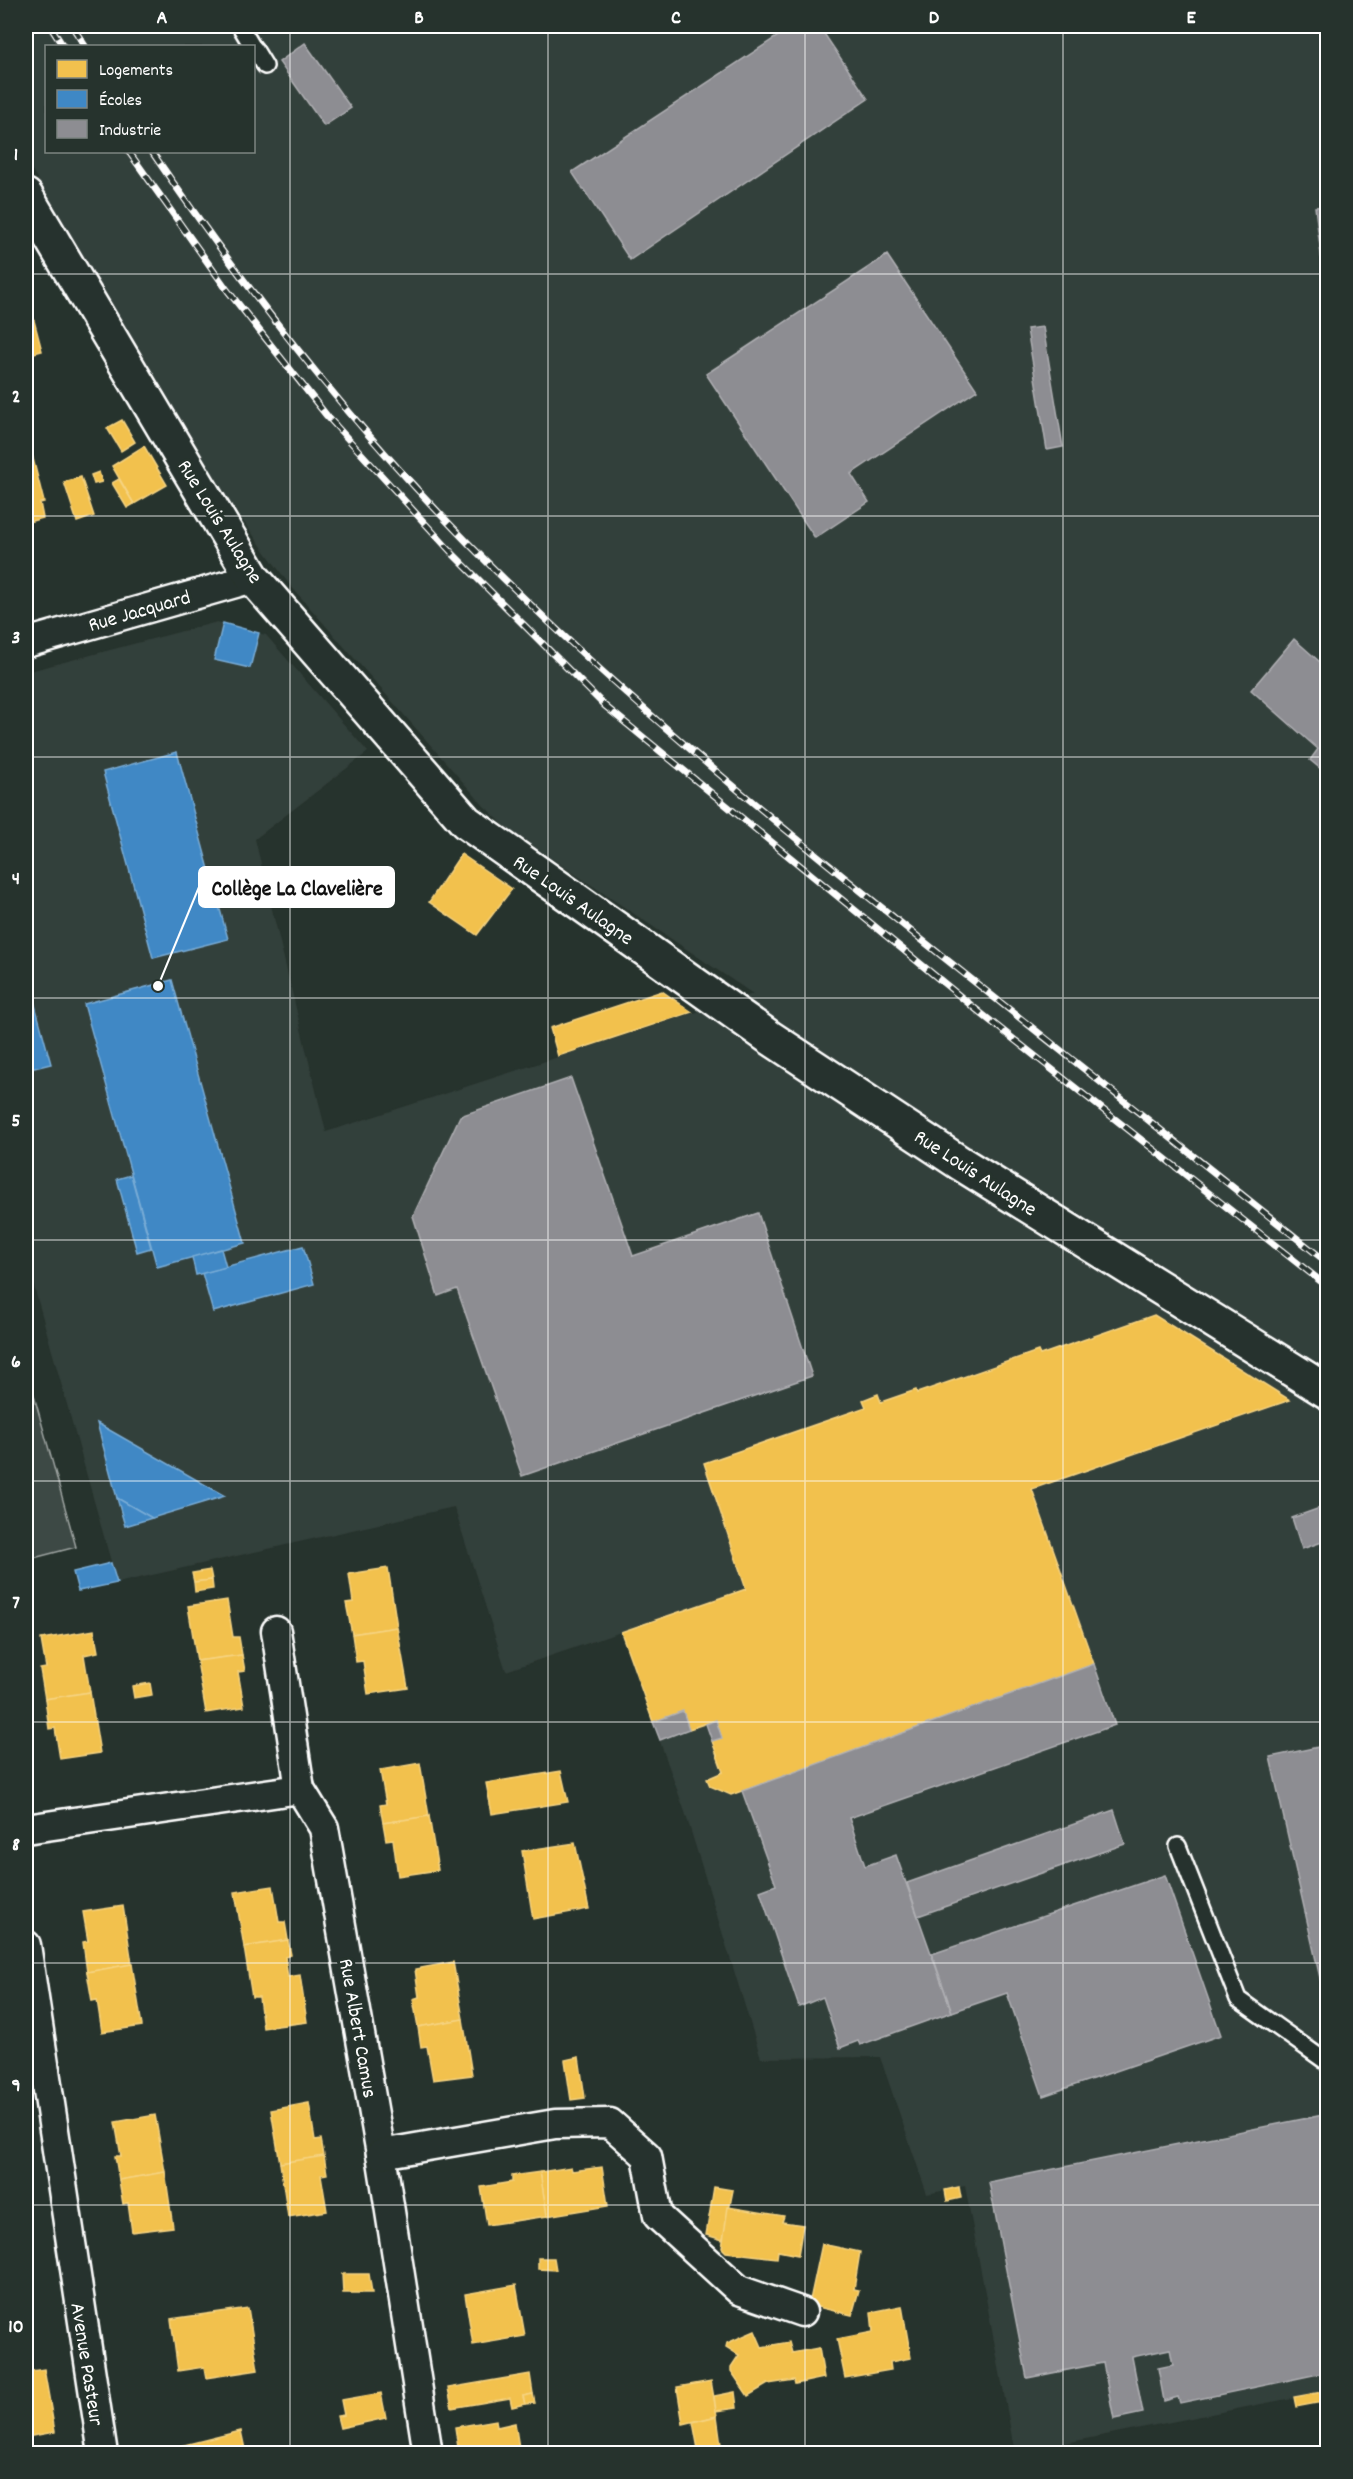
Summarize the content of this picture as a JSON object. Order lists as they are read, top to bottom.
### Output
{
  "streets": {
    "street": [
      "Rue Louis Aulagne",
      "Rue Jacquard",
      "Rue Albert Camus",
      "Avenue Pasteur"
    ]
  },
  "crossings": [
    ["Rue Louis Aulagne", "Rue Jacquard"]
  ],
  "places": ["Collège La Clavelière"],
  "legend": ["Logements", "Écoles", "Industrie"],
  "grid": {
    "columns": [
      "A",
      "B",
      "C",
      "D",
      "E"
    ],
    "rows": [
      "1",
      "2",
      "3",
      "4",
      "5",
      "6",
      "7",
      "8",
      "9",
      "10"
    ]
  }
}
